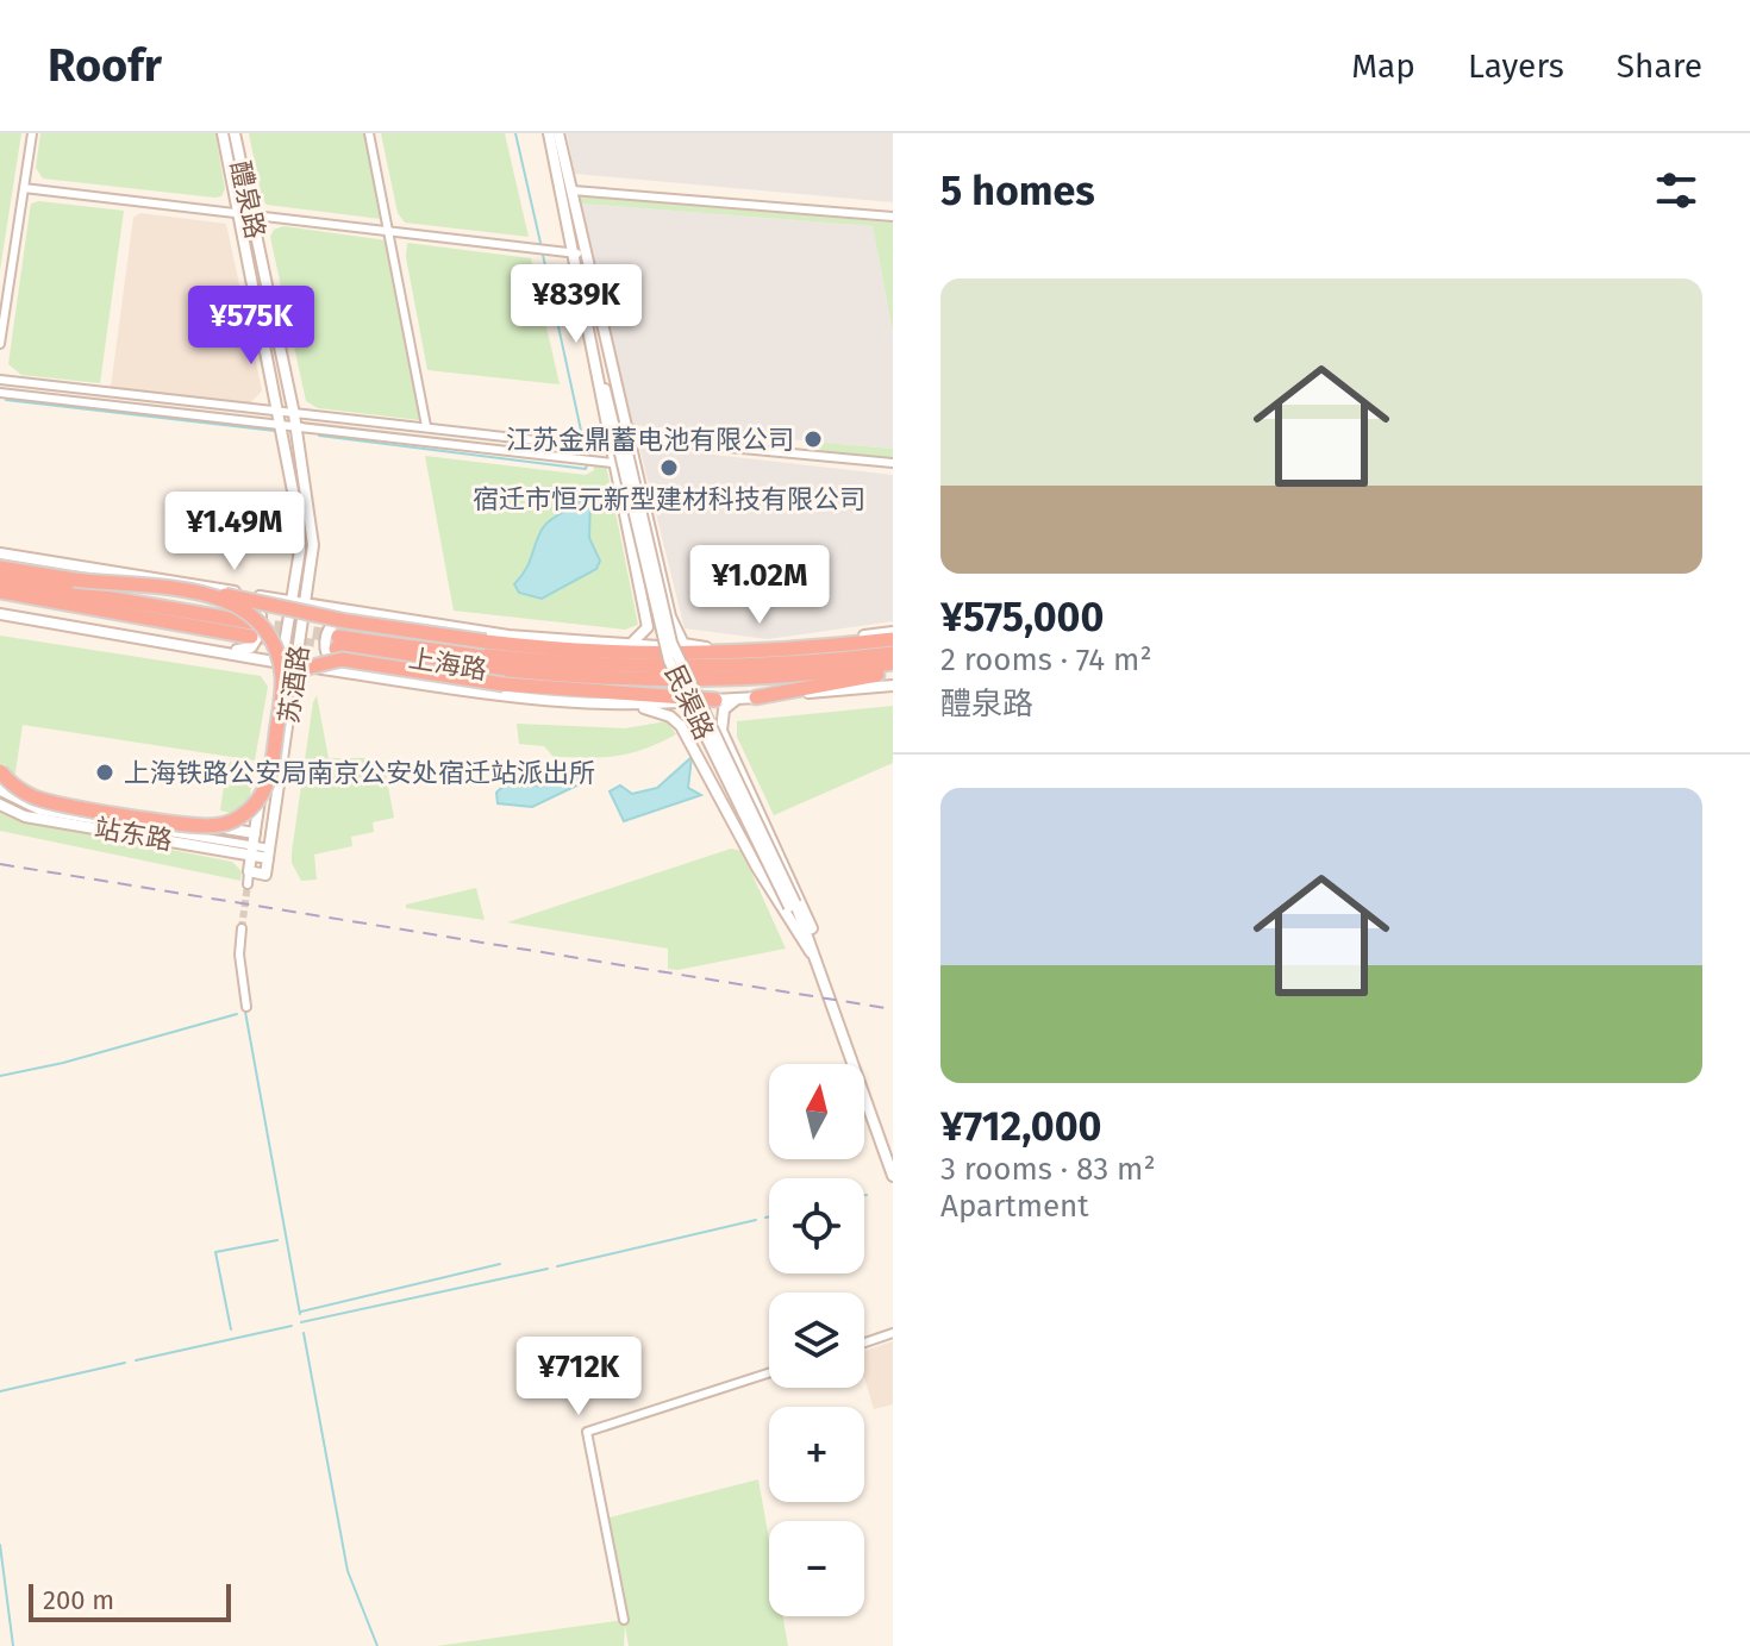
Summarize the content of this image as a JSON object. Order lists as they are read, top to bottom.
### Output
{
  "streets": {
    "highway": ["上海路"],
    "main road": [
      "醴泉路",
      "苏酒路",
      "民渠路",
      "站东路"
    ]
  },
  "crossings": [
    ["醴泉路", "上海路"],
    ["醴泉路", "苏酒路"],
    ["上海路", "苏酒路"],
    ["上海路", "民渠路"],
    ["苏酒路", "站东路"]
  ],
  "places": ["江苏金鼎蓄电池有限公司", "宿迁市恒元新型建材科技有限公司", "上海铁路公安局南京公安处宿迁站派出所"],
  "scale_bar": "200 m",
  "north": "top",
  "page": {
    "header": "Roofr",
    "nav": ["Map", "Layers", "Share"],
    "heading": "5 homes",
    "list": [
      {
        "name": "¥575,000",
        "note": "2 rooms · 74 m² · 醴泉路"
      },
      {
        "name": "¥712,000",
        "note": "3 rooms · 83 m² · Apartment"
      }
    ],
    "price": [
      "¥839K",
      "¥575K",
      "¥1.49M",
      "¥1.02M",
      "¥712K"
    ],
    "map_buttons": ["+", "−"],
    "scale": "200 m"
  }
}
